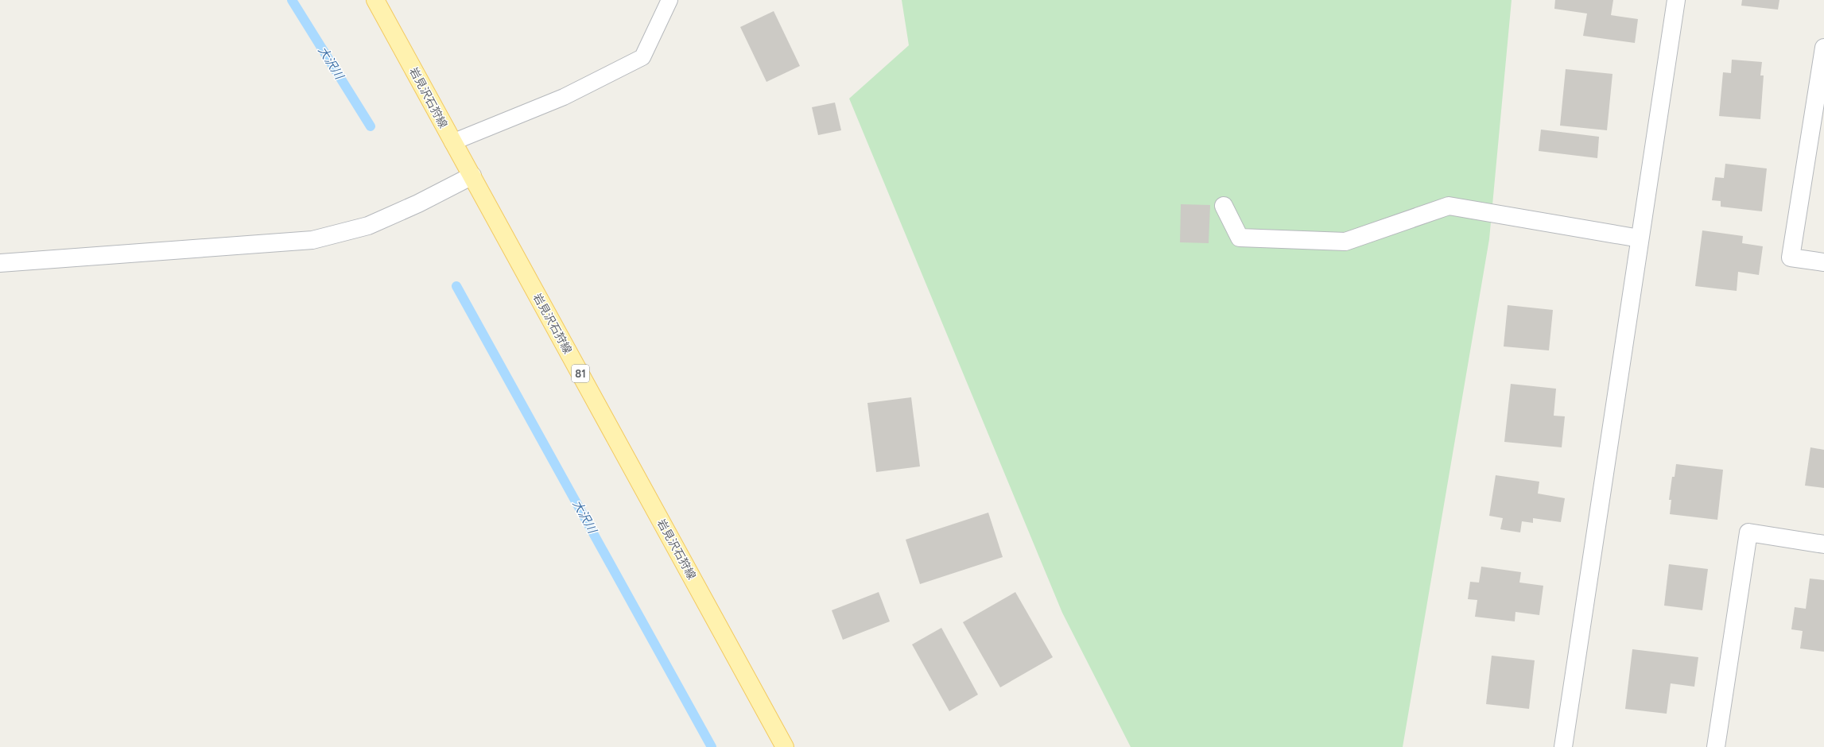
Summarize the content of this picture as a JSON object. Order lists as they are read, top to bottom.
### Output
{
  "streets": {
    "main road": ["岩見沢石狩線", "81"]
  },
  "water": ["大沢川"]
}
